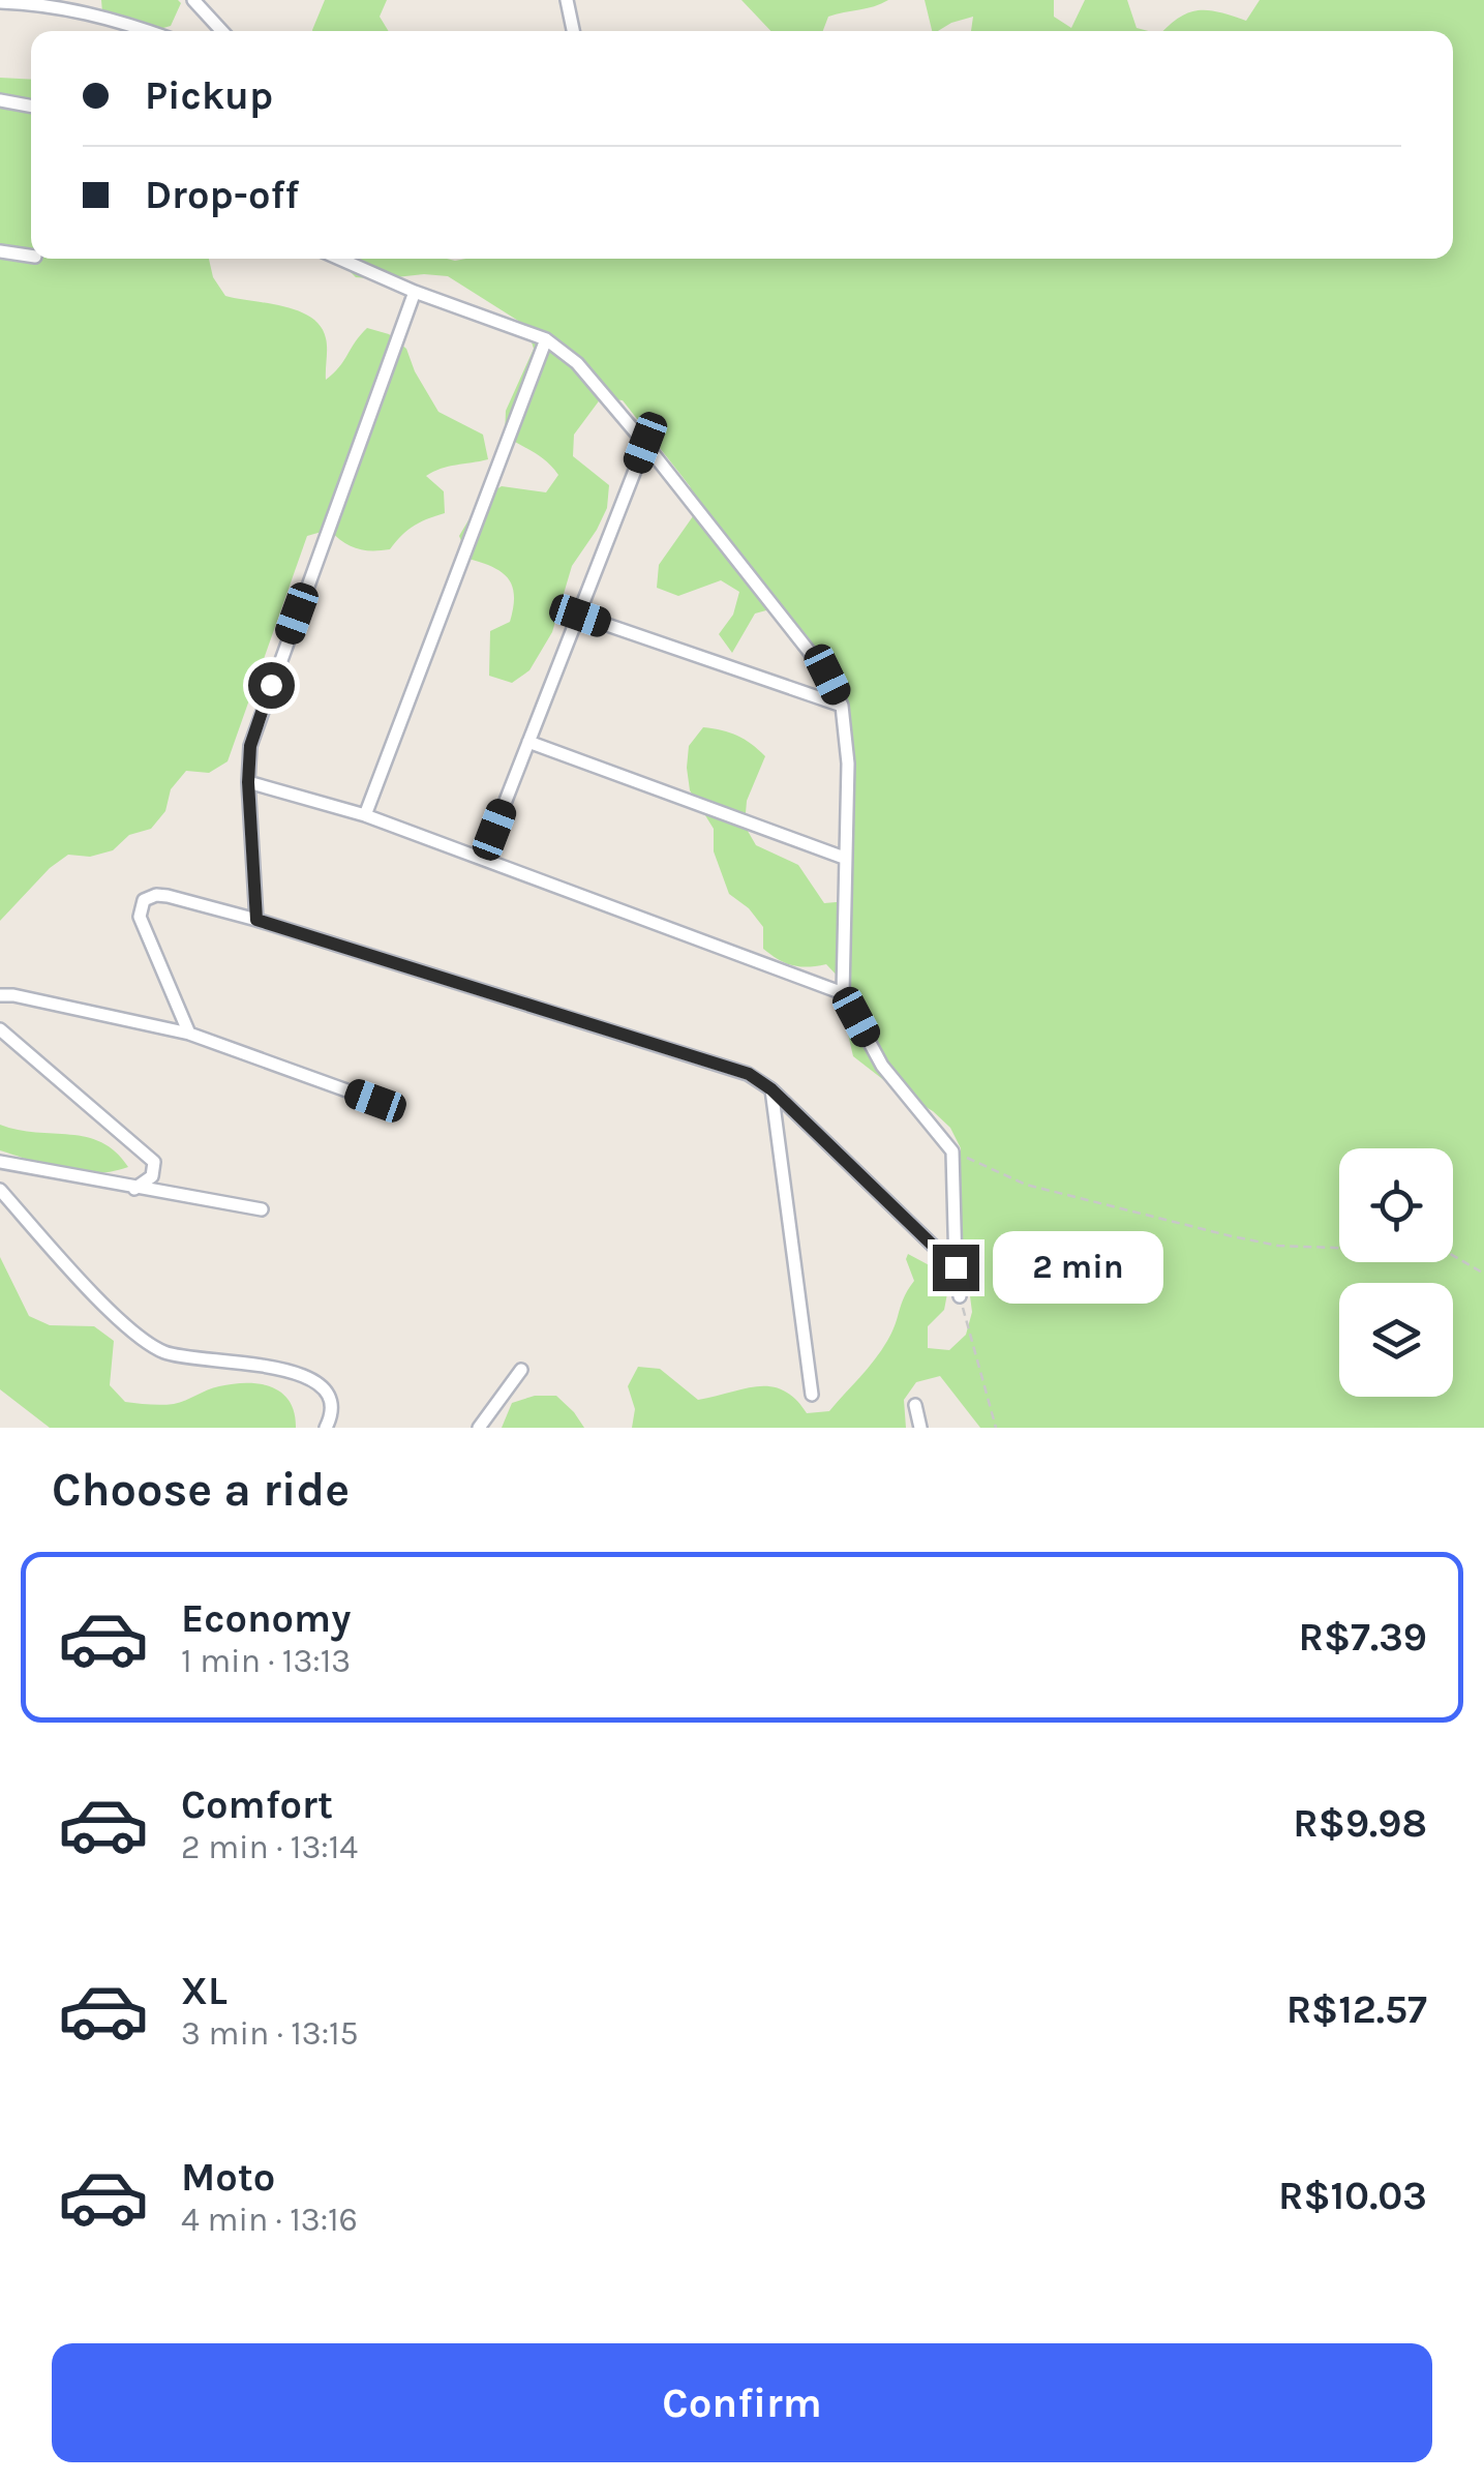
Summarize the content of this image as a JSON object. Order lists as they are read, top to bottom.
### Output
{
  "page": {
    "banner": ["Pickup", "Drop-off"],
    "bubble": "2 min",
    "heading": "Choose a ride",
    "list": [
      {
        "name": "Economy",
        "note": "1 min · 13:13",
        "value": "R$7.39"
      },
      {
        "name": "Comfort",
        "note": "2 min · 13:14",
        "value": "R$9.98"
      },
      {
        "name": "XL",
        "note": "3 min · 13:15",
        "value": "R$12.57"
      },
      {
        "name": "Moto",
        "note": "4 min · 13:16",
        "value": "R$10.03"
      }
    ],
    "buttons": "Confirm"
  }
}
